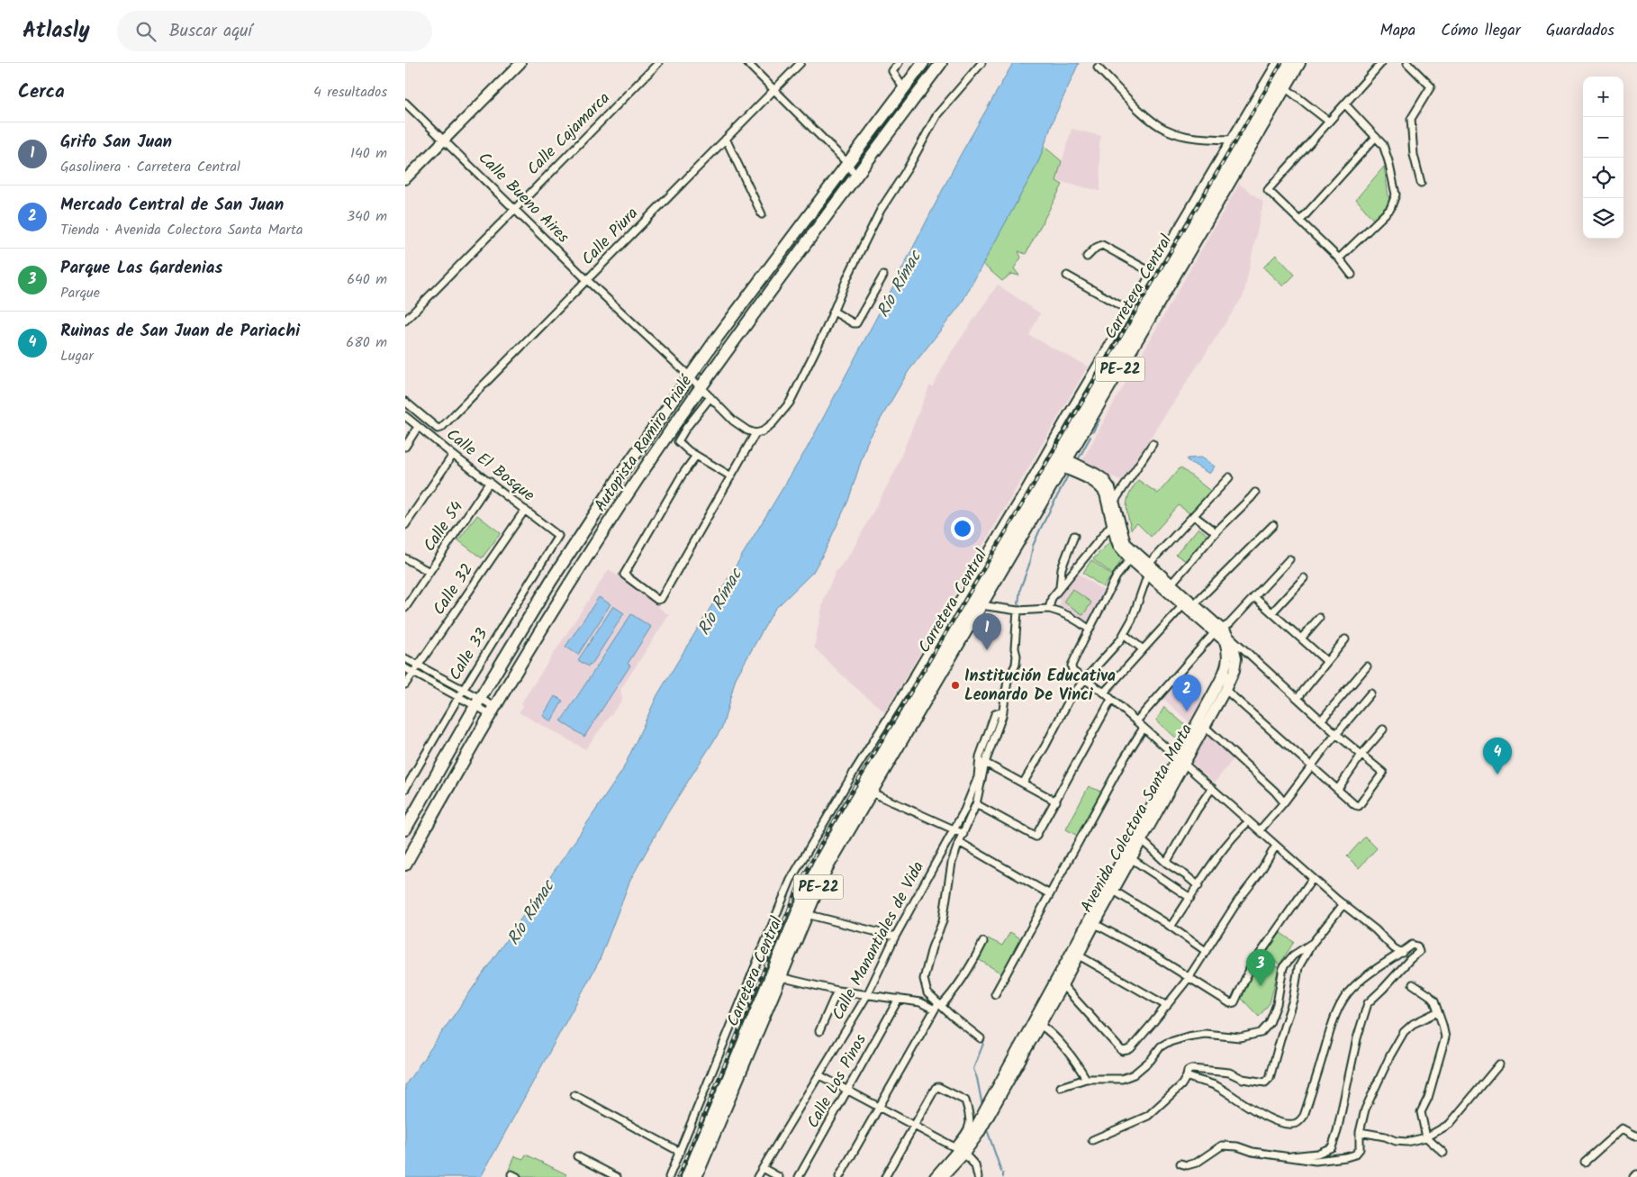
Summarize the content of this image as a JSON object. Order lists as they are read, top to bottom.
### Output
{
  "streets": {
    "highway": ["Carretera Central", "PE-22", "Autopista Ramiro Prialé"],
    "street": [
      "Calle Cajamarca",
      "Calle Bueno Aires",
      "Calle Piura",
      "Calle El Bosque",
      "Calle 54",
      "Calle 32",
      "Calle 33",
      "Avenida Colectora Santa Marta",
      "Calle Manantiales de Vida",
      "Calle Los Pinos"
    ]
  },
  "crossings": [
    ["Calle Cajamarca", "Calle Bueno Aires"],
    ["Calle Bueno Aires", "Calle Piura"],
    ["Calle Bueno Aires", "Autopista Ramiro Prialé"],
    ["Calle Piura", "Calle El Bosque"],
    ["Carretera Central", "Avenida Colectora Santa Marta"],
    ["Calle El Bosque", "Calle 54"],
    ["Calle El Bosque", "Calle 32"],
    ["Calle El Bosque", "Calle 33"]
  ],
  "water": ["Río Rímac"],
  "places": ["Institución Educativa Leonardo De Vinci"],
  "page": {
    "header": "Atlasly",
    "search": "Buscar aquí",
    "nav": ["Mapa", "Cómo llegar", "Guardados"],
    "heading": ["Cerca", "4 resultados"],
    "map_buttons": ["+", "−"],
    "list": [
      {
        "mark": "1",
        "name": "Grifo San Juan",
        "note": "Gasolinera · Carretera Central",
        "value": "140 m"
      },
      {
        "mark": "2",
        "name": "Mercado Central de San Juan",
        "note": "Tienda · Avenida Colectora Santa Marta",
        "value": "340 m"
      },
      {
        "mark": "3",
        "name": "Parque Las Gardenias",
        "note": "Parque",
        "value": "640 m"
      },
      {
        "mark": "4",
        "name": "Ruinas de San Juan de Pariachi",
        "note": "Lugar",
        "value": "680 m"
      }
    ],
    "pins": [
      "1",
      "2",
      "4",
      "3"
    ]
  }
}
